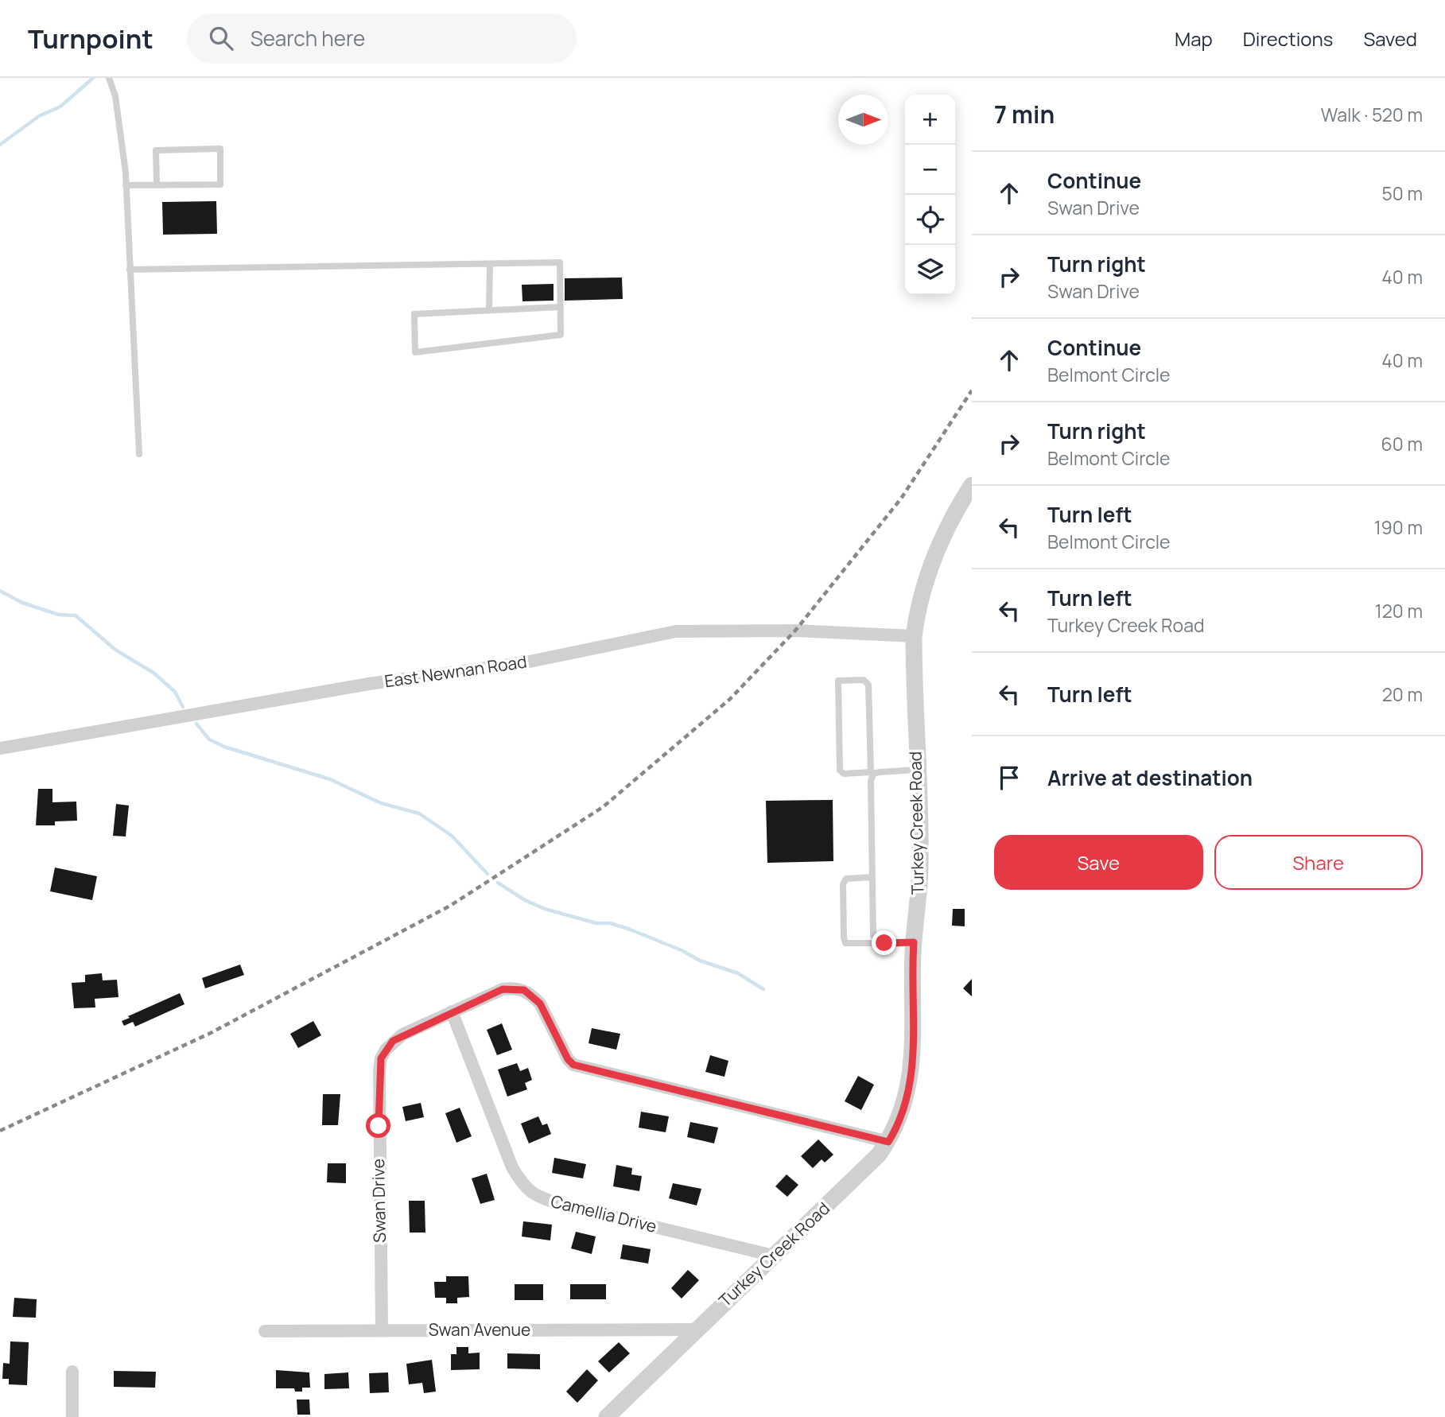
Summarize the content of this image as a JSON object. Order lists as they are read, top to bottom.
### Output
{
  "streets": {
    "street": [
      "East Newnan Road",
      "Turkey Creek Road",
      "Swan Drive",
      "Camellia Drive",
      "Swan Avenue"
    ]
  },
  "crossings": [
    ["East Newnan Road", "Turkey Creek Road"],
    ["Turkey Creek Road", "Swan Drive"],
    ["Turkey Creek Road", "Camellia Drive"],
    ["Turkey Creek Road", "Swan Avenue"],
    ["Swan Drive", "Camellia Drive"],
    ["Swan Drive", "Swan Avenue"]
  ],
  "north": "right",
  "page": {
    "header": "Turnpoint",
    "search": "Search here",
    "nav": ["Map", "Directions", "Saved"],
    "heading": ["7 min", "Walk · 520 m"],
    "map_buttons": ["+", "−"],
    "list": [
      ["Continue", "Swan Drive", "50 m"],
      ["Turn right", "Swan Drive", "40 m"],
      ["Continue", "Belmont Circle", "40 m"],
      ["Turn right", "Belmont Circle", "60 m"],
      ["Turn left", "Belmont Circle", "190 m"],
      ["Turn left", "Turkey Creek Road", "120 m"],
      ["Turn left", "20 m"],
      "Arrive at destination"
    ],
    "buttons": ["Save", "Share"]
  }
}
